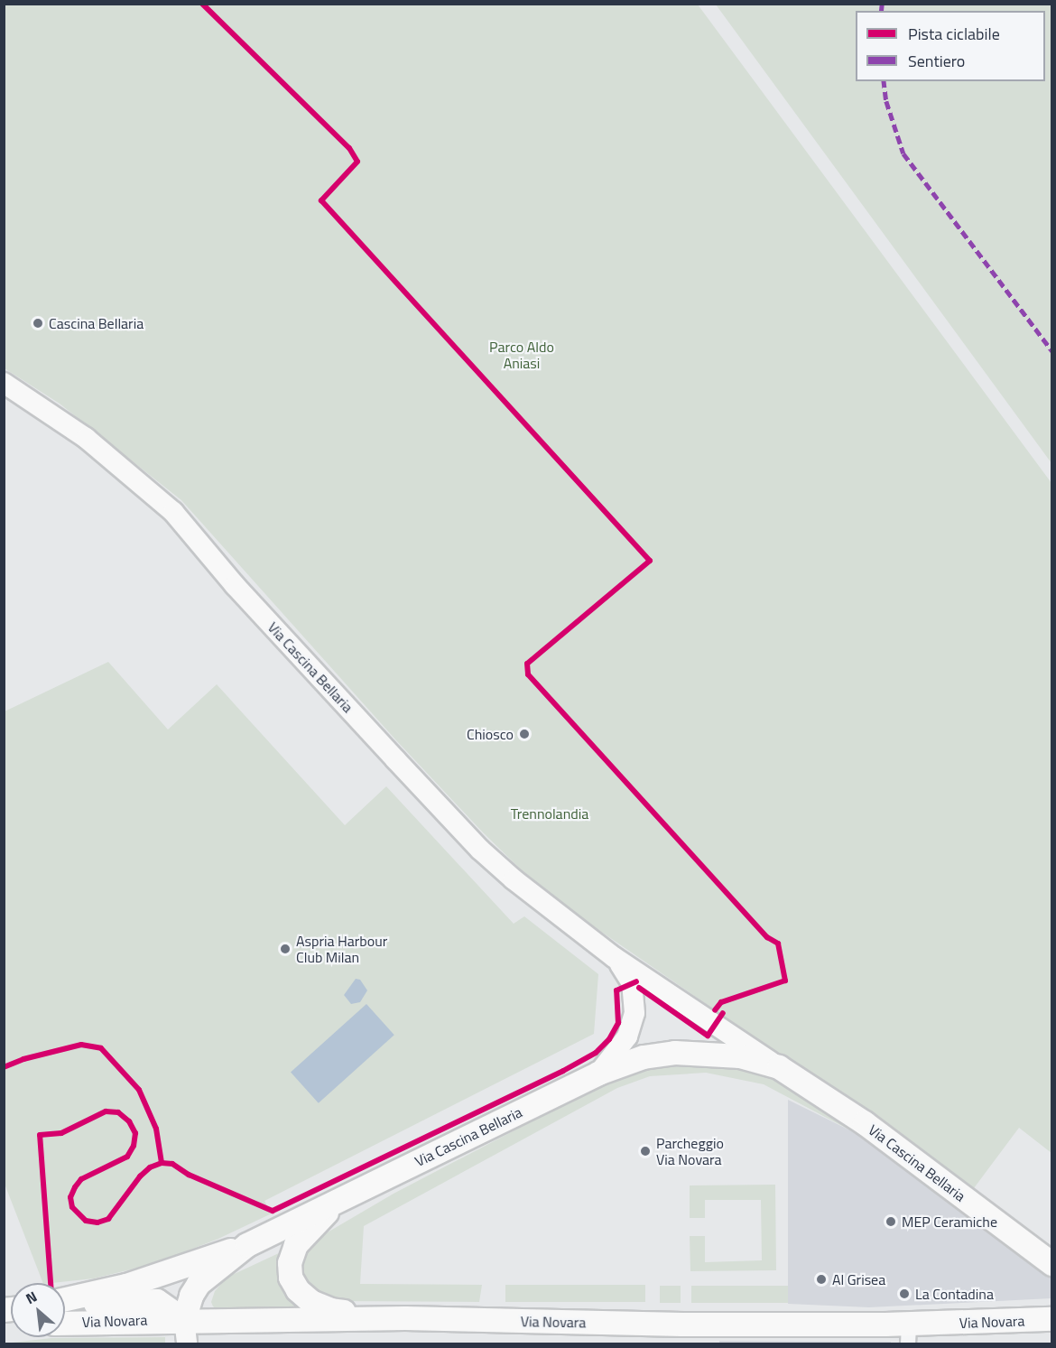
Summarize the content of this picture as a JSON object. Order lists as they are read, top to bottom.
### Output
{
  "streets": {
    "main road": ["Via Cascina Bellaria", "Via Novara"]
  },
  "crossings": [
    ["Via Cascina Bellaria", "Via Novara"]
  ],
  "parks": ["Parco Aldo Aniasi", "Trennolandia"],
  "places": [
    "Cascina Bellaria",
    "Chiosco",
    "Aspria Harbour Club Milan",
    "Parcheggio Via Novara",
    "MEP Ceramiche",
    "Al Grisea",
    "La Contadina"
  ],
  "legend": ["Pista ciclabile", "Sentiero"],
  "north": "top left"
}
